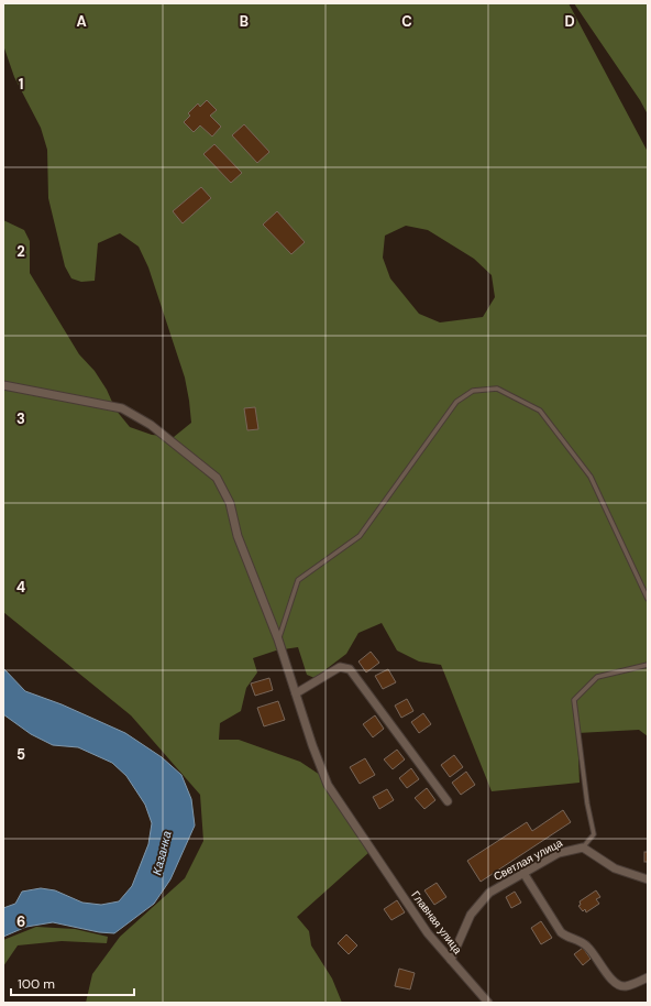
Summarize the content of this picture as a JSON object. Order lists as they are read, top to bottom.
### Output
{
  "streets": {
    "street": ["Светлая улица", "Главная улица"]
  },
  "crossings": [
    ["Светлая улица", "Главная улица"]
  ],
  "water": ["Казанка"],
  "scale_bar": "100 m",
  "grid": {
    "columns": [
      "A",
      "B",
      "C",
      "D"
    ],
    "rows": [
      "1",
      "2",
      "3",
      "4",
      "5",
      "6"
    ]
  }
}
